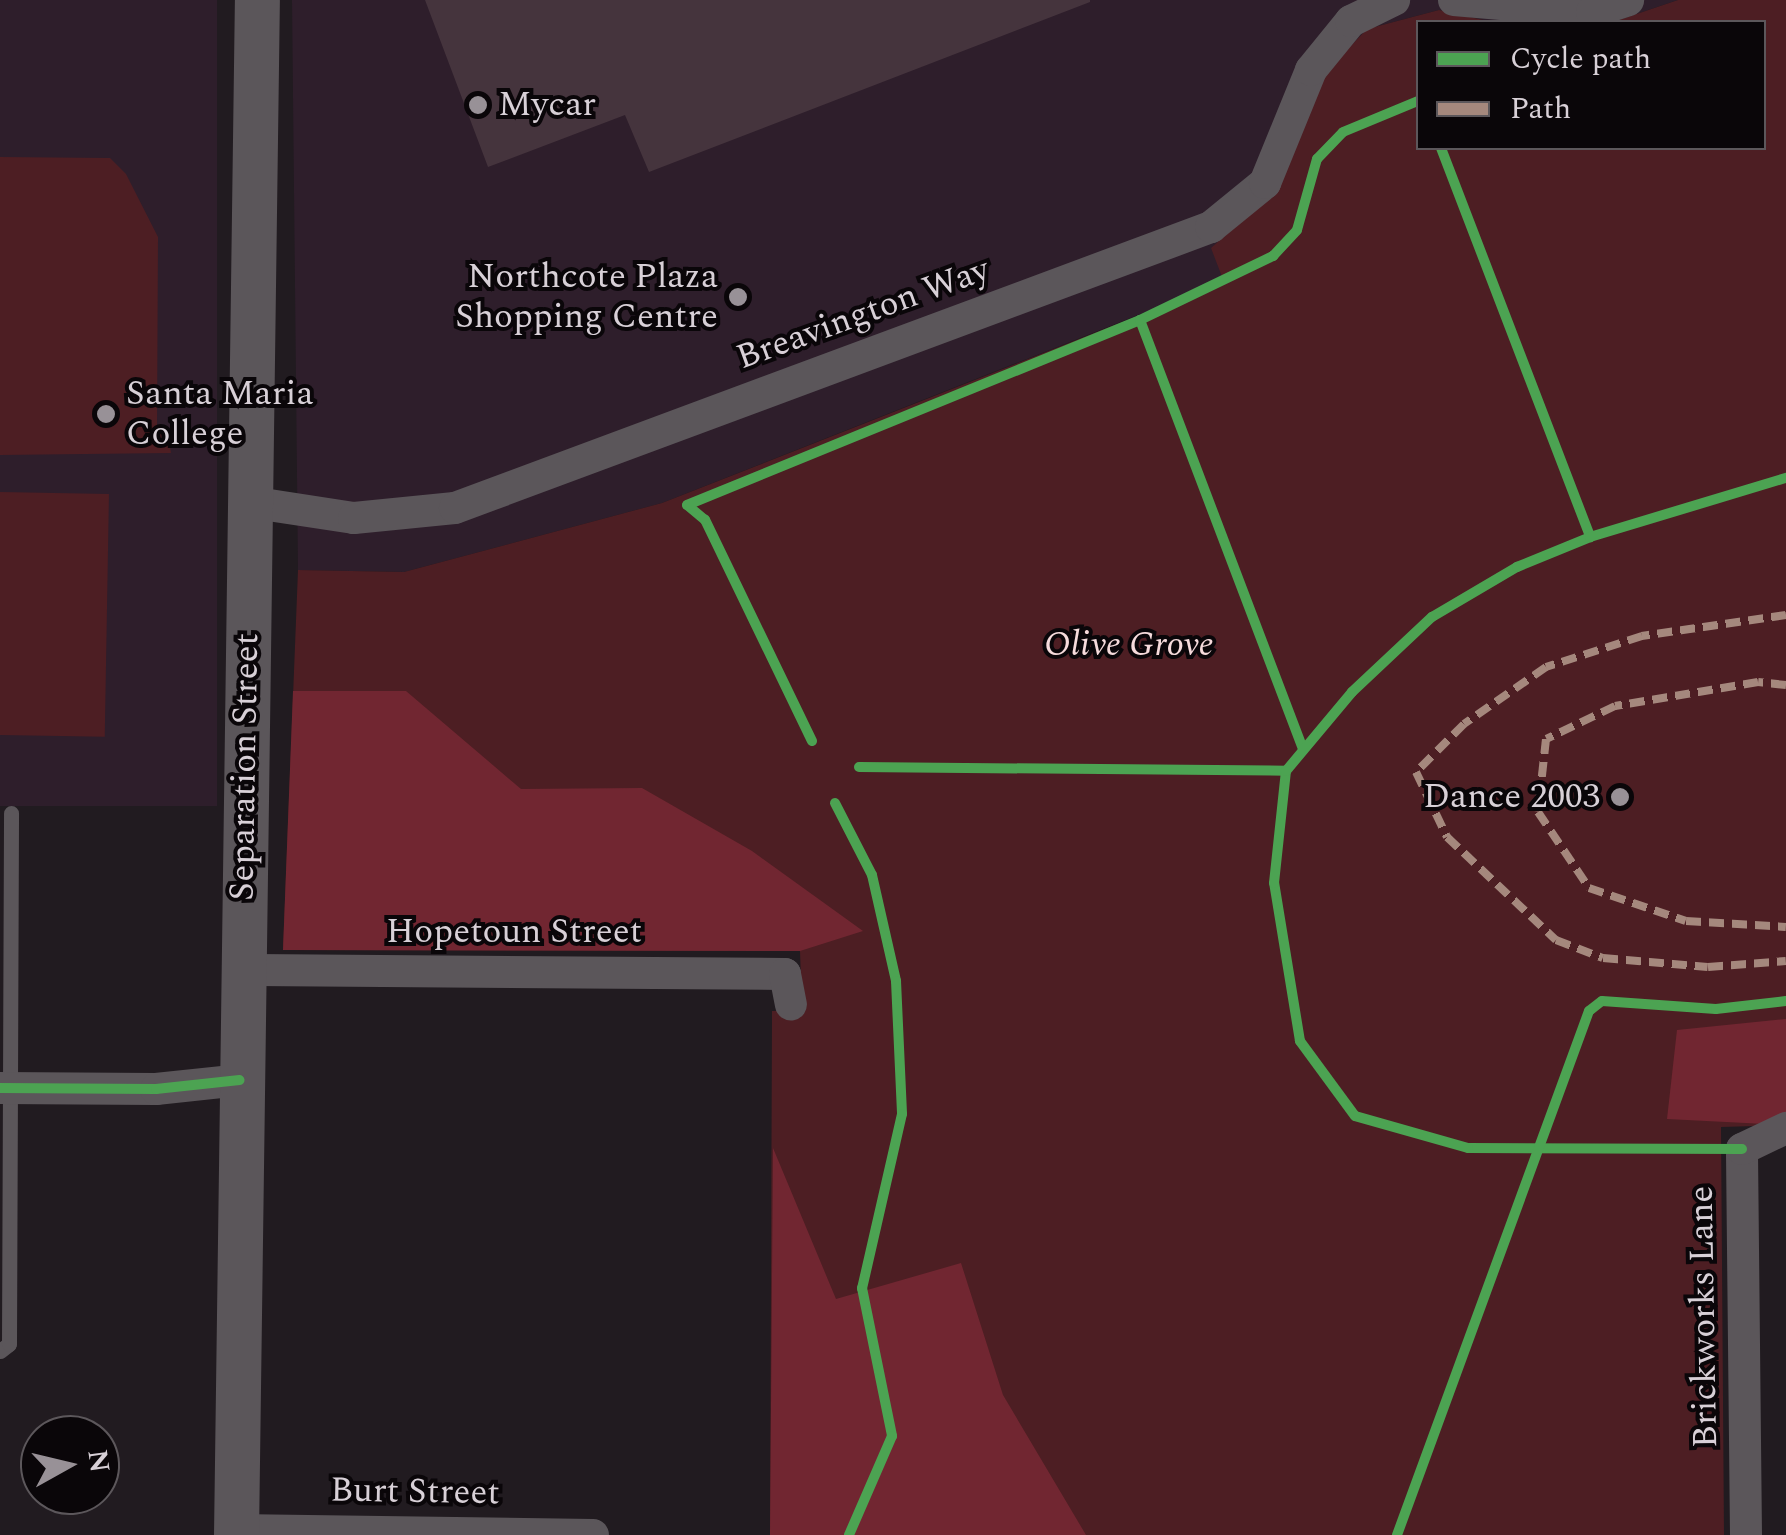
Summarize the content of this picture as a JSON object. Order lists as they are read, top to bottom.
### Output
{
  "streets": {
    "street": [
      "Breavington Way",
      "Separation Street",
      "Hopetoun Street",
      "Brickworks Lane",
      "Burt Street"
    ]
  },
  "crossings": [
    ["Breavington Way", "Separation Street"],
    ["Separation Street", "Hopetoun Street"],
    ["Separation Street", "Burt Street"]
  ],
  "parks": ["Olive Grove"],
  "places": [
    "Mycar",
    "Northcote Plaza Shopping Centre",
    "Santa Maria College",
    "Dance 2003"
  ],
  "legend": ["Cycle path", "Path"],
  "north": "right"
}
